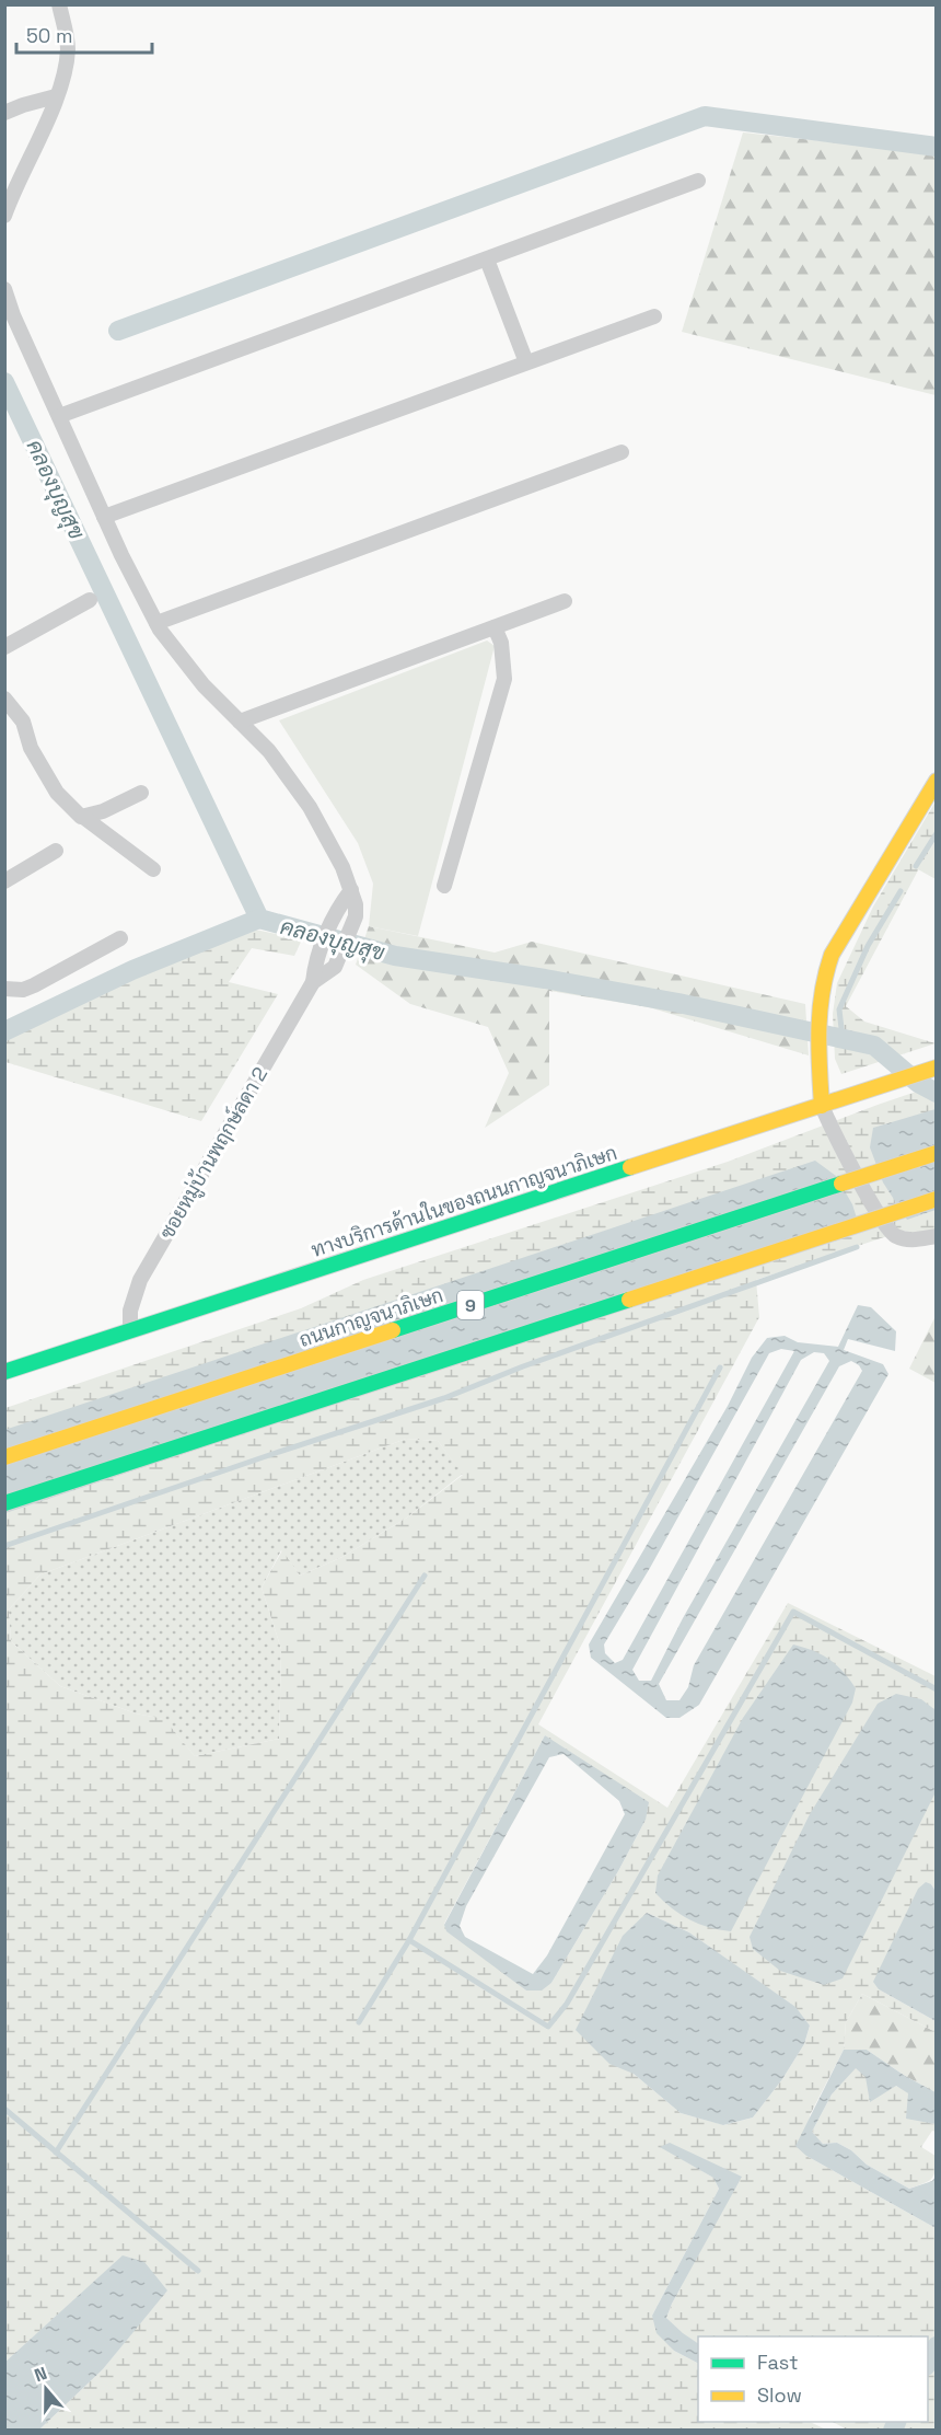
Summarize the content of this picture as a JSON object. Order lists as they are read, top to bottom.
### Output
{
  "streets": {
    "main road": ["ทางบริการด้านในของถนนกาญจนาภิเษก", "9", "ถนนกาญจนาภิเษก"],
    "street": ["ซอยหมู่บ้านพฤกษ์ลดา 2"]
  },
  "crossings": [
    ["ซอยหมู่บ้านพฤกษ์ลดา 2", "ทางบริการด้านในของถนนกาญจนาภิเษก"]
  ],
  "water": ["คลองบุญสุข"],
  "legend": ["Fast", "Slow"],
  "scale_bar": "50 m",
  "north": "top"
}
